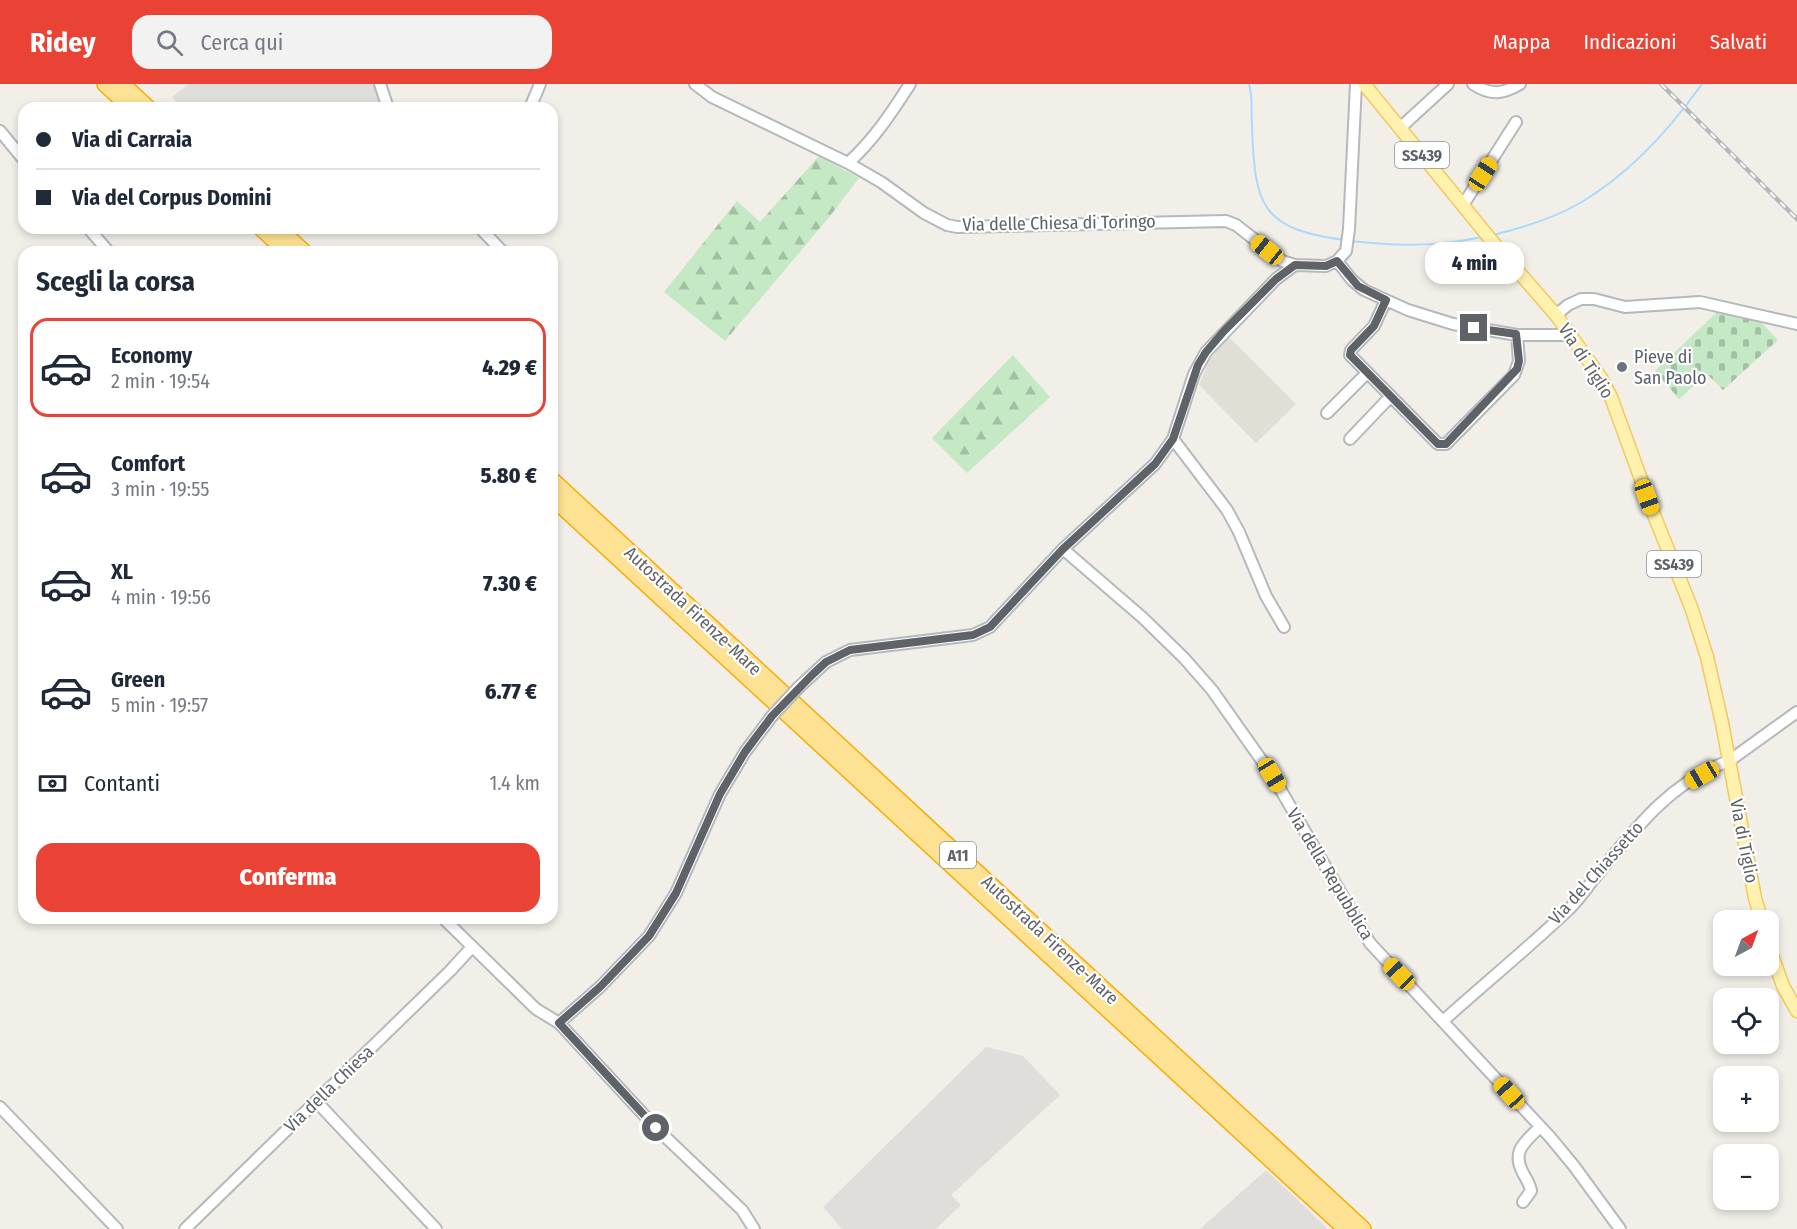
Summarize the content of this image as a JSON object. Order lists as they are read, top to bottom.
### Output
{
  "streets": {
    "highway": ["Autostrada Firenze-Mare", "A11"],
    "main road": ["SS439", "Via di Tiglio"],
    "street": [
      "Via delle Chiesa di Toringo",
      "Via del Chiassetto",
      "Via della Repubblica",
      "Via della Chiesa"
    ]
  },
  "crossings": [
    ["Via di Tiglio", "Via del Chiassetto"],
    ["Via del Chiassetto", "Via della Repubblica"]
  ],
  "places": ["Pieve di San Paolo"],
  "north": "top right",
  "page": {
    "header": "Ridey",
    "search": "Cerca qui",
    "nav": ["Mappa", "Indicazioni", "Salvati"],
    "banner": ["Via di Carraia", "Via del Corpus Domini"],
    "bubble": "4 min",
    "heading": "Scegli la corsa",
    "list": [
      {
        "name": "Economy",
        "note": "2 min · 19:54",
        "value": "4.29 €"
      },
      {
        "name": "Comfort",
        "note": "3 min · 19:55",
        "value": "5.80 €"
      },
      {
        "name": "XL",
        "note": "4 min · 19:56",
        "value": "7.30 €"
      },
      {
        "name": "Green",
        "note": "5 min · 19:57",
        "value": "6.77 €"
      }
    ],
    "pay": ["Contanti", "1.4 km"],
    "buttons": "Conferma",
    "map_buttons": ["+", "−"]
  }
}
